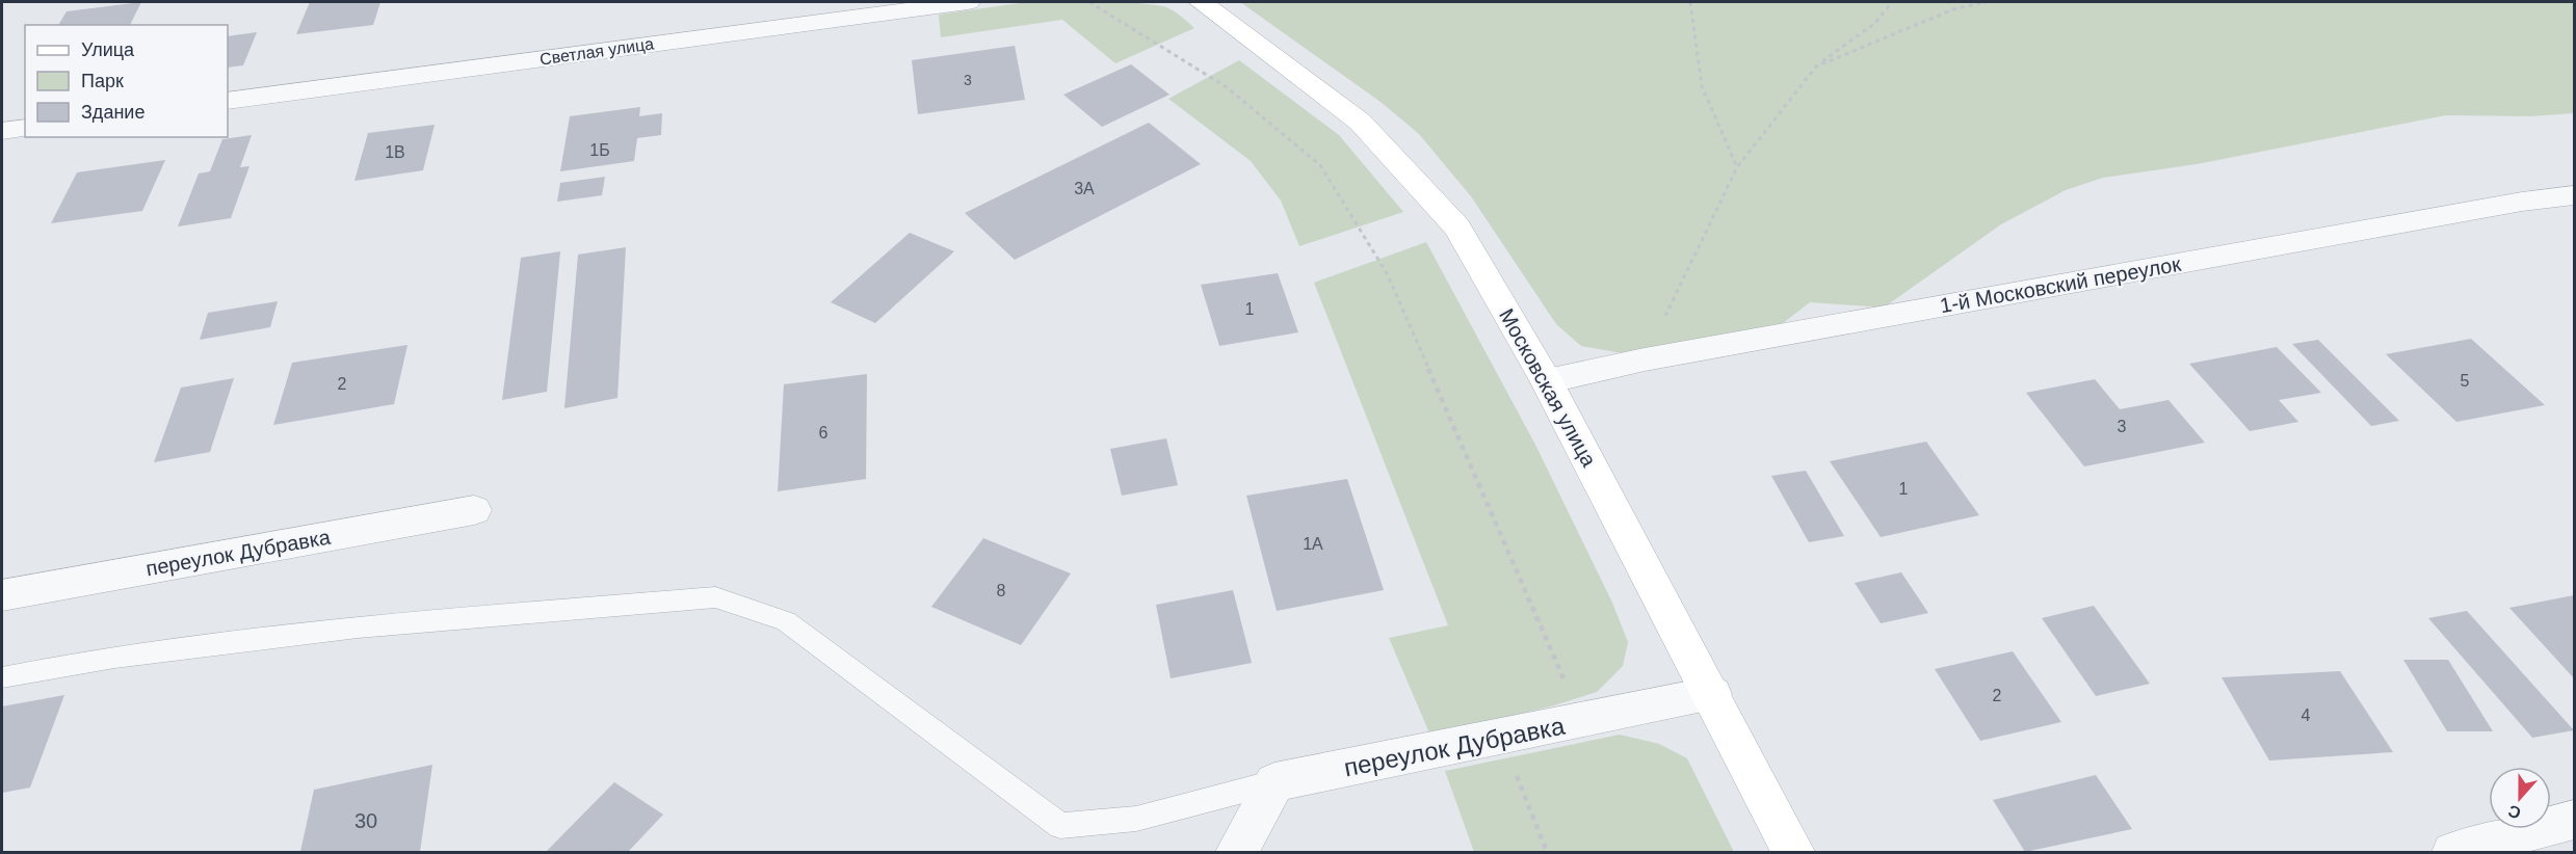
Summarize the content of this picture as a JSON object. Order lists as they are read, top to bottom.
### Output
{
  "streets": {
    "street": [
      "Светлая улица",
      "1-й Московский переулок",
      "Московская улица",
      "переулок Дубравка"
    ]
  },
  "crossings": [
    ["1-й Московский переулок", "Московская улица"],
    ["Московская улица", "переулок Дубравка"]
  ],
  "house_numbers": [
    "3",
    "1Б",
    "1В",
    "3А",
    "1",
    "5",
    "2",
    "3",
    "6",
    "1",
    "1А",
    "8",
    "2",
    "4",
    "30"
  ],
  "legend": ["Улица", "Парк", "Здание"],
  "north": "bottom"
}
